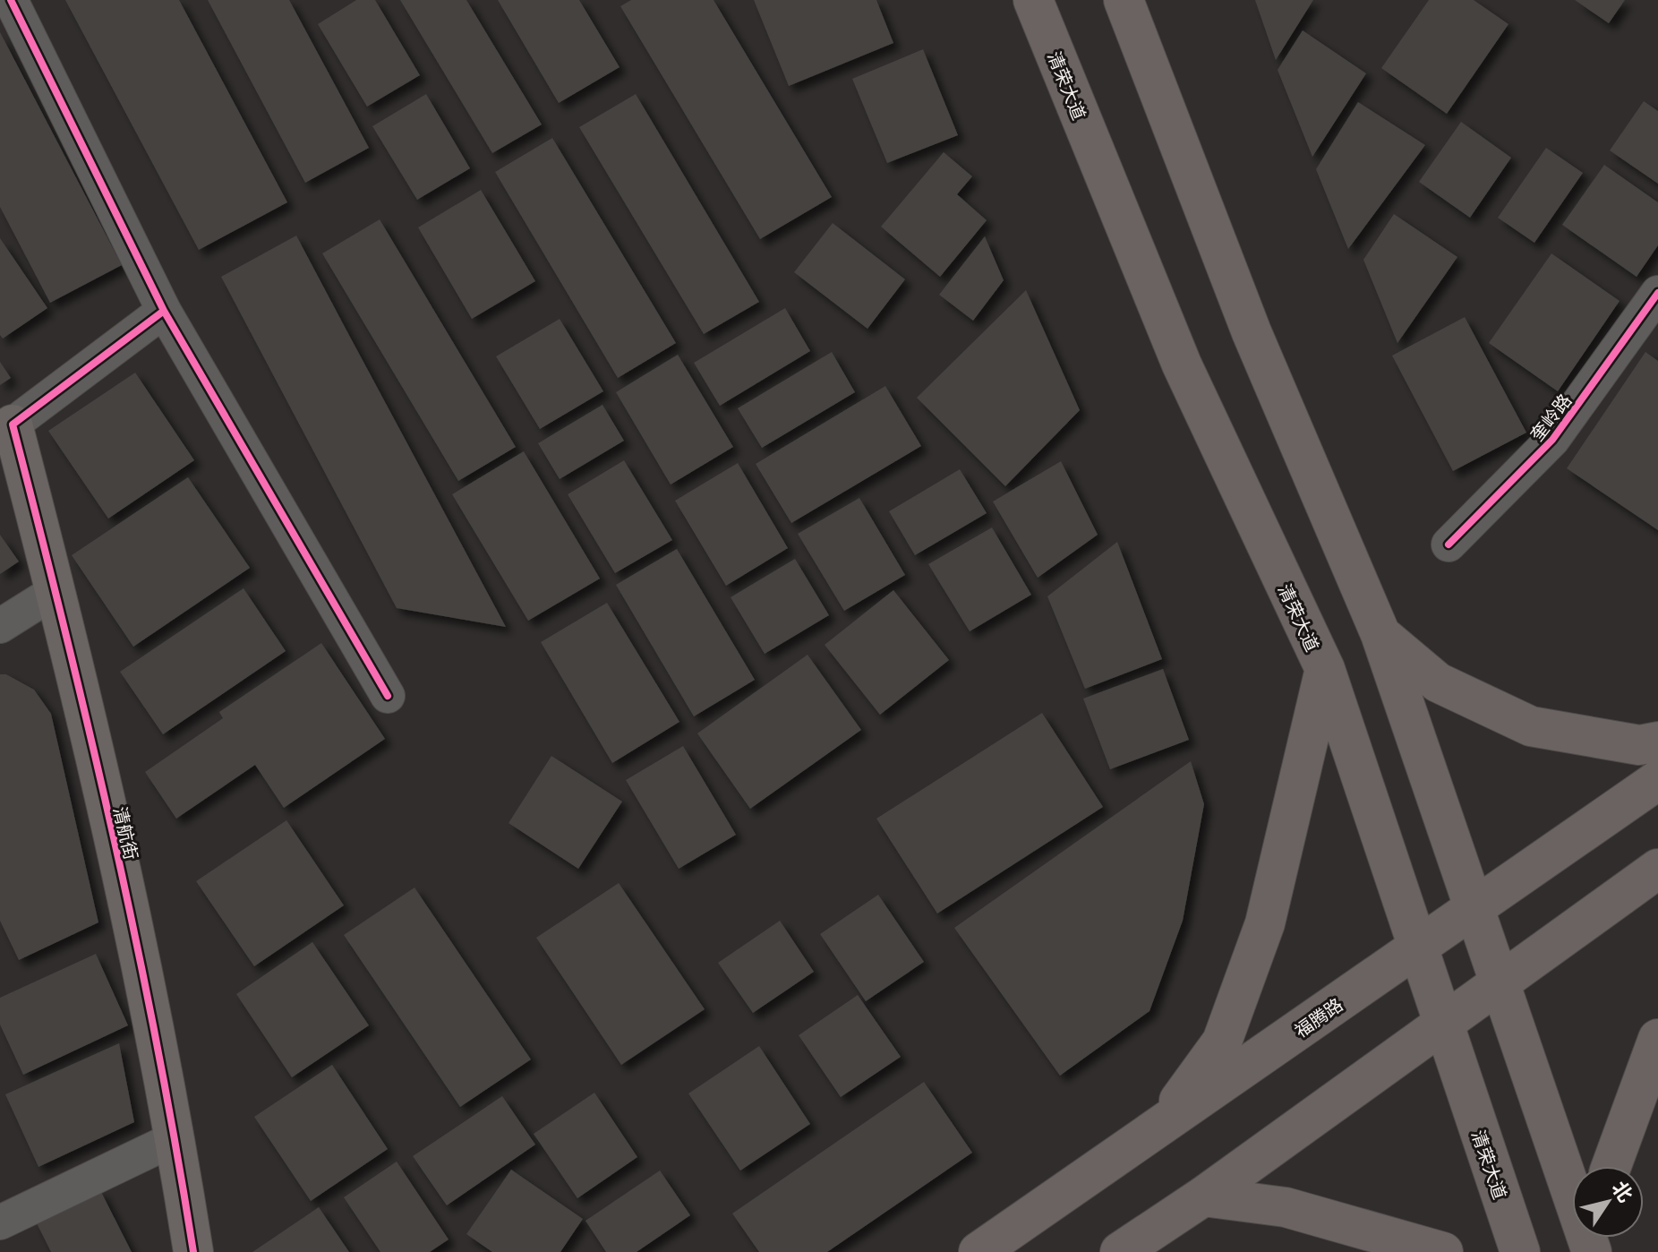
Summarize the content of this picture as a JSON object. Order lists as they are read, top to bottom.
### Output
{
  "streets": {
    "main road": ["清荣大道", "福腾路"],
    "street": ["奎岭路", "清航街"]
  },
  "crossings": [
    ["清荣大道", "福腾路"]
  ],
  "north": "top right"
}
